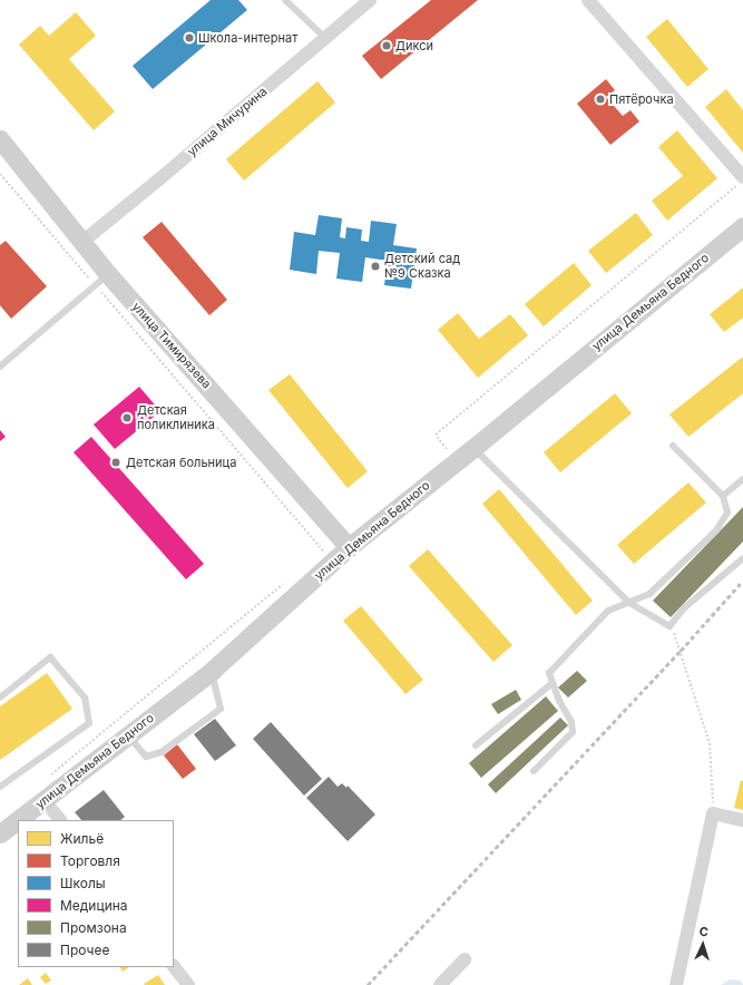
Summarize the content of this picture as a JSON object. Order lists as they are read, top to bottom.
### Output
{
  "streets": {
    "main road": ["улица Демьяна Бедного", "улица Тимирязева"],
    "street": ["улица Мичурина"]
  },
  "crossings": [
    ["улица Мичурина", "улица Тимирязева"],
    ["улица Демьяна Бедного", "улица Тимирязева"]
  ],
  "places": [
    "Школа-интернат",
    "Дикси",
    "Пятёрочка",
    "Детский сад №9 Сказка",
    "Детская поликлиника",
    "Детская больница"
  ],
  "legend": [
    "Жильё",
    "Торговля",
    "Школы",
    "Медицина",
    "Промзона",
    "Прочее"
  ],
  "north": "top"
}
